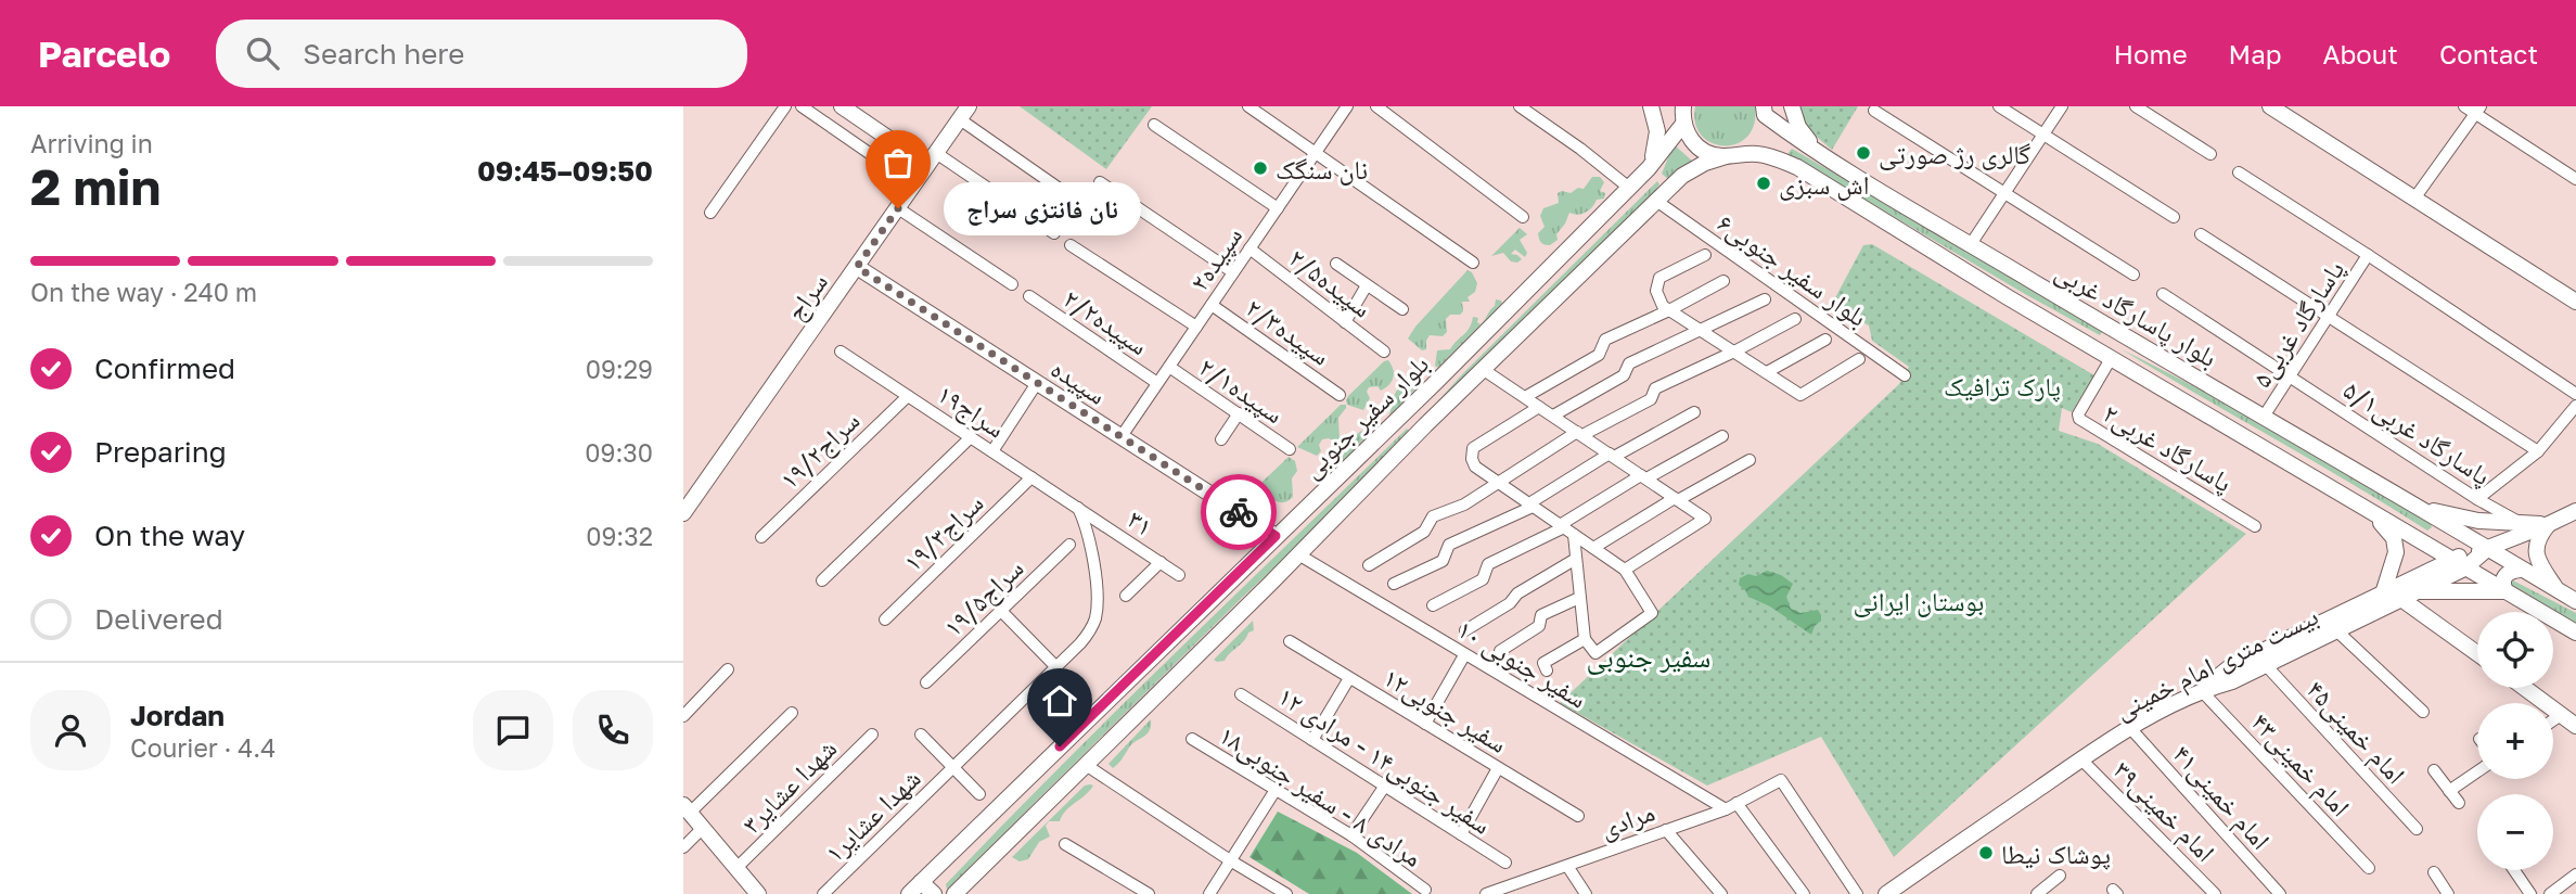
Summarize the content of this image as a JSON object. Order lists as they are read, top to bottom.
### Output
{
  "streets": {
    "main road": [
      "سراج",
      "بلوار پاسارگاد غربی",
      "سپیده",
      "بلوار سفیر جنوبی",
      "بیست متری امام خمینی"
    ],
    "street": [
      "سپیده۲",
      "بلوار سفیر جنوبی۶",
      "سپیده۲/۵",
      "سپیده۲/۲",
      "پاسارگاد غربی۵",
      "سپیده۲/۳",
      "سپیده۲/۱",
      "سراج۱۹",
      "پاسارگاد غربی۵/۱",
      "پاسارگاد غربی۲",
      "سراج۱۹/۲",
      "۳۱",
      "سراج۱۹/۳",
      "سراج۱۹/۵",
      "سفیر جنوبی ۱۰",
      "سفیر جنوبی۱۲",
      "امام خمینی۴۵",
      "سفیر جنوبی۱۴ - مرادی ۱۲",
      "امام خمینی۴۳",
      "شهدا عشایر۳",
      "مرادی ۸ - سفیر جنوبی۱۸",
      "امام خمینی۴۱",
      "امام خمینی۳۹",
      "شهدا عشایر۱",
      "مرادی"
    ]
  },
  "crossings": [
    ["سپیده۲", "سپیده۲/۵"],
    ["سپیده۲", "سپیده۲/۲"],
    ["سپیده۲", "سپیده۲/۳"],
    ["سپیده۲", "سپیده"],
    ["سپیده۲", "سپیده۲/۱"],
    ["بلوار سفیر جنوبی۶", "بلوار سفیر جنوبی"],
    ["سراج", "سپیده"],
    ["بلوار پاسارگاد غربی", "پاسارگاد غربی۵"],
    ["بلوار پاسارگاد غربی", "بلوار سفیر جنوبی"],
    ["بلوار پاسارگاد غربی", "پاسارگاد غربی۲"],
    ["بلوار پاسارگاد غربی", "بیست متری امام خمینی"],
    ["پاسارگاد غربی۵", "پاسارگاد غربی۵/۱"],
    ["سپیده", "بلوار سفیر جنوبی"],
    ["سراج۱۹", "سراج۱۹/۲"],
    ["سراج۱۹", "۳۱"],
    ["سراج۱۹", "سراج۱۹/۳"],
    ["سراج۱۹", "شهدا عشایر۱"],
    ["بلوار سفیر جنوبی", "سفیر جنوبی ۱۰"],
    ["۳۱", "شهدا عشایر۱"],
    ["بیست متری امام خمینی", "امام خمینی۴۵"],
    ["بیست متری امام خمینی", "امام خمینی۴۳"],
    ["بیست متری امام خمینی", "امام خمینی۴۱"],
    ["بیست متری امام خمینی", "امام خمینی۳۹"],
    ["سفیر جنوبی ۱۰", "مرادی"]
  ],
  "districts": ["سفیر جنوبی"],
  "parks": ["پارک ترافیک", "بوستان ایرانی"],
  "places": [
    "گالری رژ صورتی",
    "نان سنگک",
    "اش سبزی",
    "نان فانتزی سراج",
    "پوشاک نیطا"
  ],
  "page": {
    "header": "Parcelo",
    "search": "Search here",
    "nav": [
      "Home",
      "Map",
      "About",
      "Contact"
    ],
    "heading": ["2 min", "Arriving in", "09:45–09:50"],
    "panel": ["Jordan", "Courier · 4.4"],
    "bubble": "نان فانتزی سراج",
    "bar": "On the way · 240 m",
    "list": [
      ["Confirmed", "09:29"],
      ["Preparing", "09:30"],
      ["On the way", "09:32"],
      "Delivered"
    ],
    "map_buttons": ["+", "−"]
  }
}
